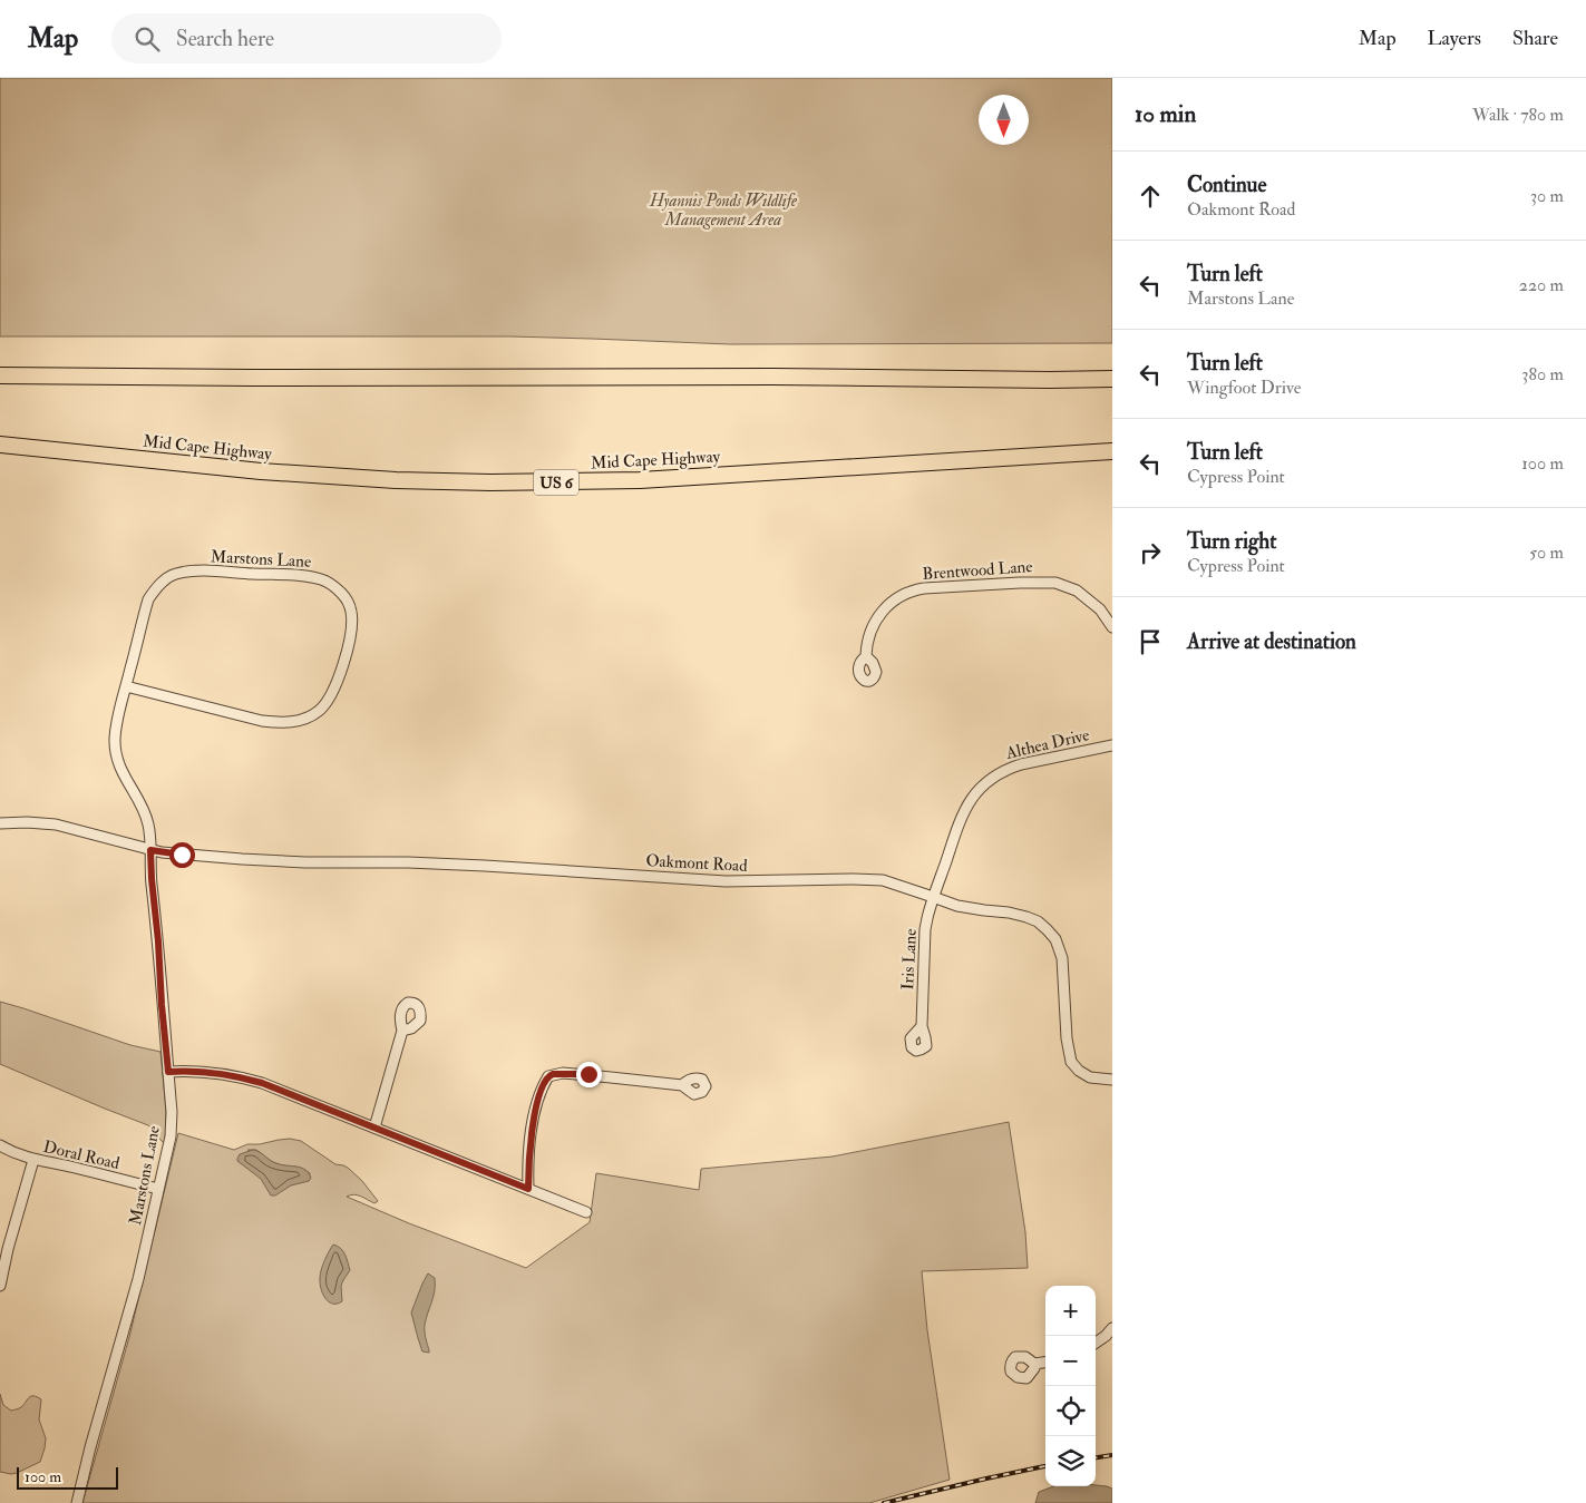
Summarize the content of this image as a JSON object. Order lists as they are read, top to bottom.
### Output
{
  "streets": {
    "highway": ["Mid Cape Highway", "US 6"],
    "street": [
      "Marstons Lane",
      "Brentwood Lane",
      "Althea Drive",
      "Oakmont Road",
      "Iris Lane",
      "Doral Road"
    ]
  },
  "crossings": [
    ["Marstons Lane", "Oakmont Road"],
    ["Marstons Lane", "Doral Road"],
    ["Althea Drive", "Oakmont Road"],
    ["Althea Drive", "Iris Lane"],
    ["Oakmont Road", "Iris Lane"]
  ],
  "parks": ["Hyannis Ponds Wildlife Management Area"],
  "scale_bar": "100 m",
  "north": "bottom",
  "page": {
    "header": "Map",
    "search": "Search here",
    "nav": ["Map", "Layers", "Share"],
    "heading": ["10 min", "Walk · 780 m"],
    "list": [
      ["Continue", "Oakmont Road", "30 m"],
      ["Turn left", "Marstons Lane", "220 m"],
      ["Turn left", "Wingfoot Drive", "380 m"],
      ["Turn left", "Cypress Point", "100 m"],
      ["Turn right", "Cypress Point", "50 m"],
      "Arrive at destination"
    ],
    "map_buttons": ["+", "−"],
    "scale": "100 m"
  }
}
